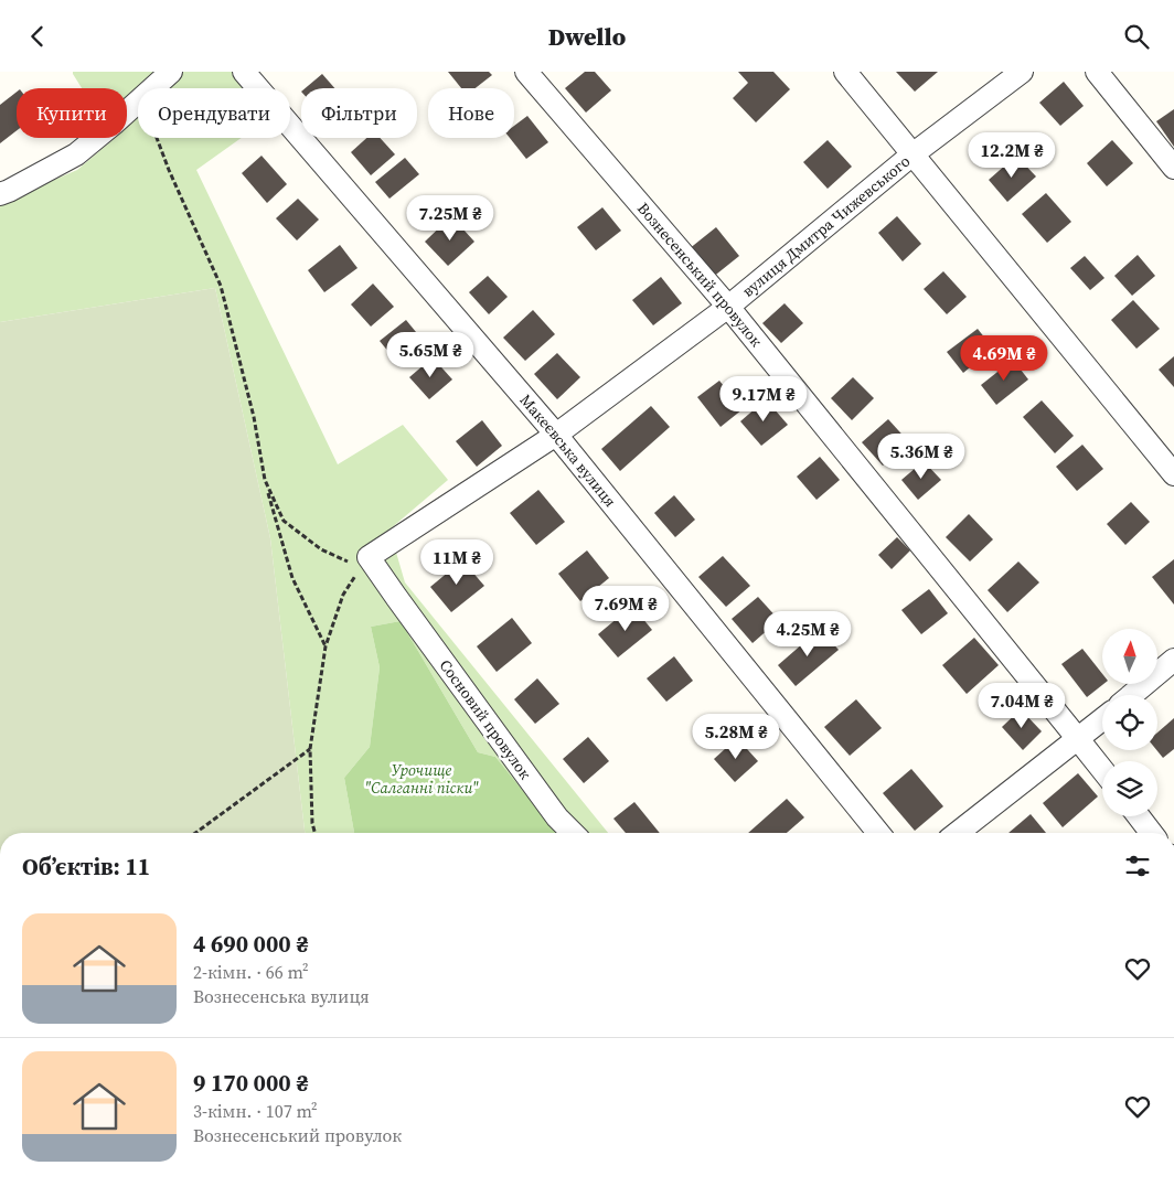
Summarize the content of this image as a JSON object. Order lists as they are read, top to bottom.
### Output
{
  "streets": {
    "street": [
      "вулиця Дмитра Чижевського",
      "Вознесенський провулок",
      "Макеєвська вулиця",
      "Сосновий провулок"
    ]
  },
  "crossings": [
    ["вулиця Дмитра Чижевського", "Вознесенський провулок"],
    ["вулиця Дмитра Чижевського", "Макеєвська вулиця"],
    ["вулиця Дмитра Чижевського", "Сосновий провулок"]
  ],
  "parks": ["Урочище \"Салганні піски\""],
  "north": "top",
  "page": {
    "header": "Dwello",
    "chip": [
      "Купити",
      "Орендувати",
      "Фільтри",
      "Нове"
    ],
    "price": [
      "12.2M ₴",
      "7.25M ₴",
      "5.65M ₴",
      "4.69M ₴",
      "9.17M ₴",
      "5.36M ₴",
      "11M ₴",
      "7.69M ₴",
      "4.25M ₴",
      "7.04M ₴",
      "5.28M ₴"
    ],
    "heading": "Об’єктів: 11",
    "list": [
      {
        "name": "4 690 000 ₴",
        "note": "2-кімн. · 66 m² · Вознесенська вулиця"
      },
      {
        "name": "9 170 000 ₴",
        "note": "3-кімн. · 107 m² · Вознесенський провулок"
      }
    ]
  }
}
